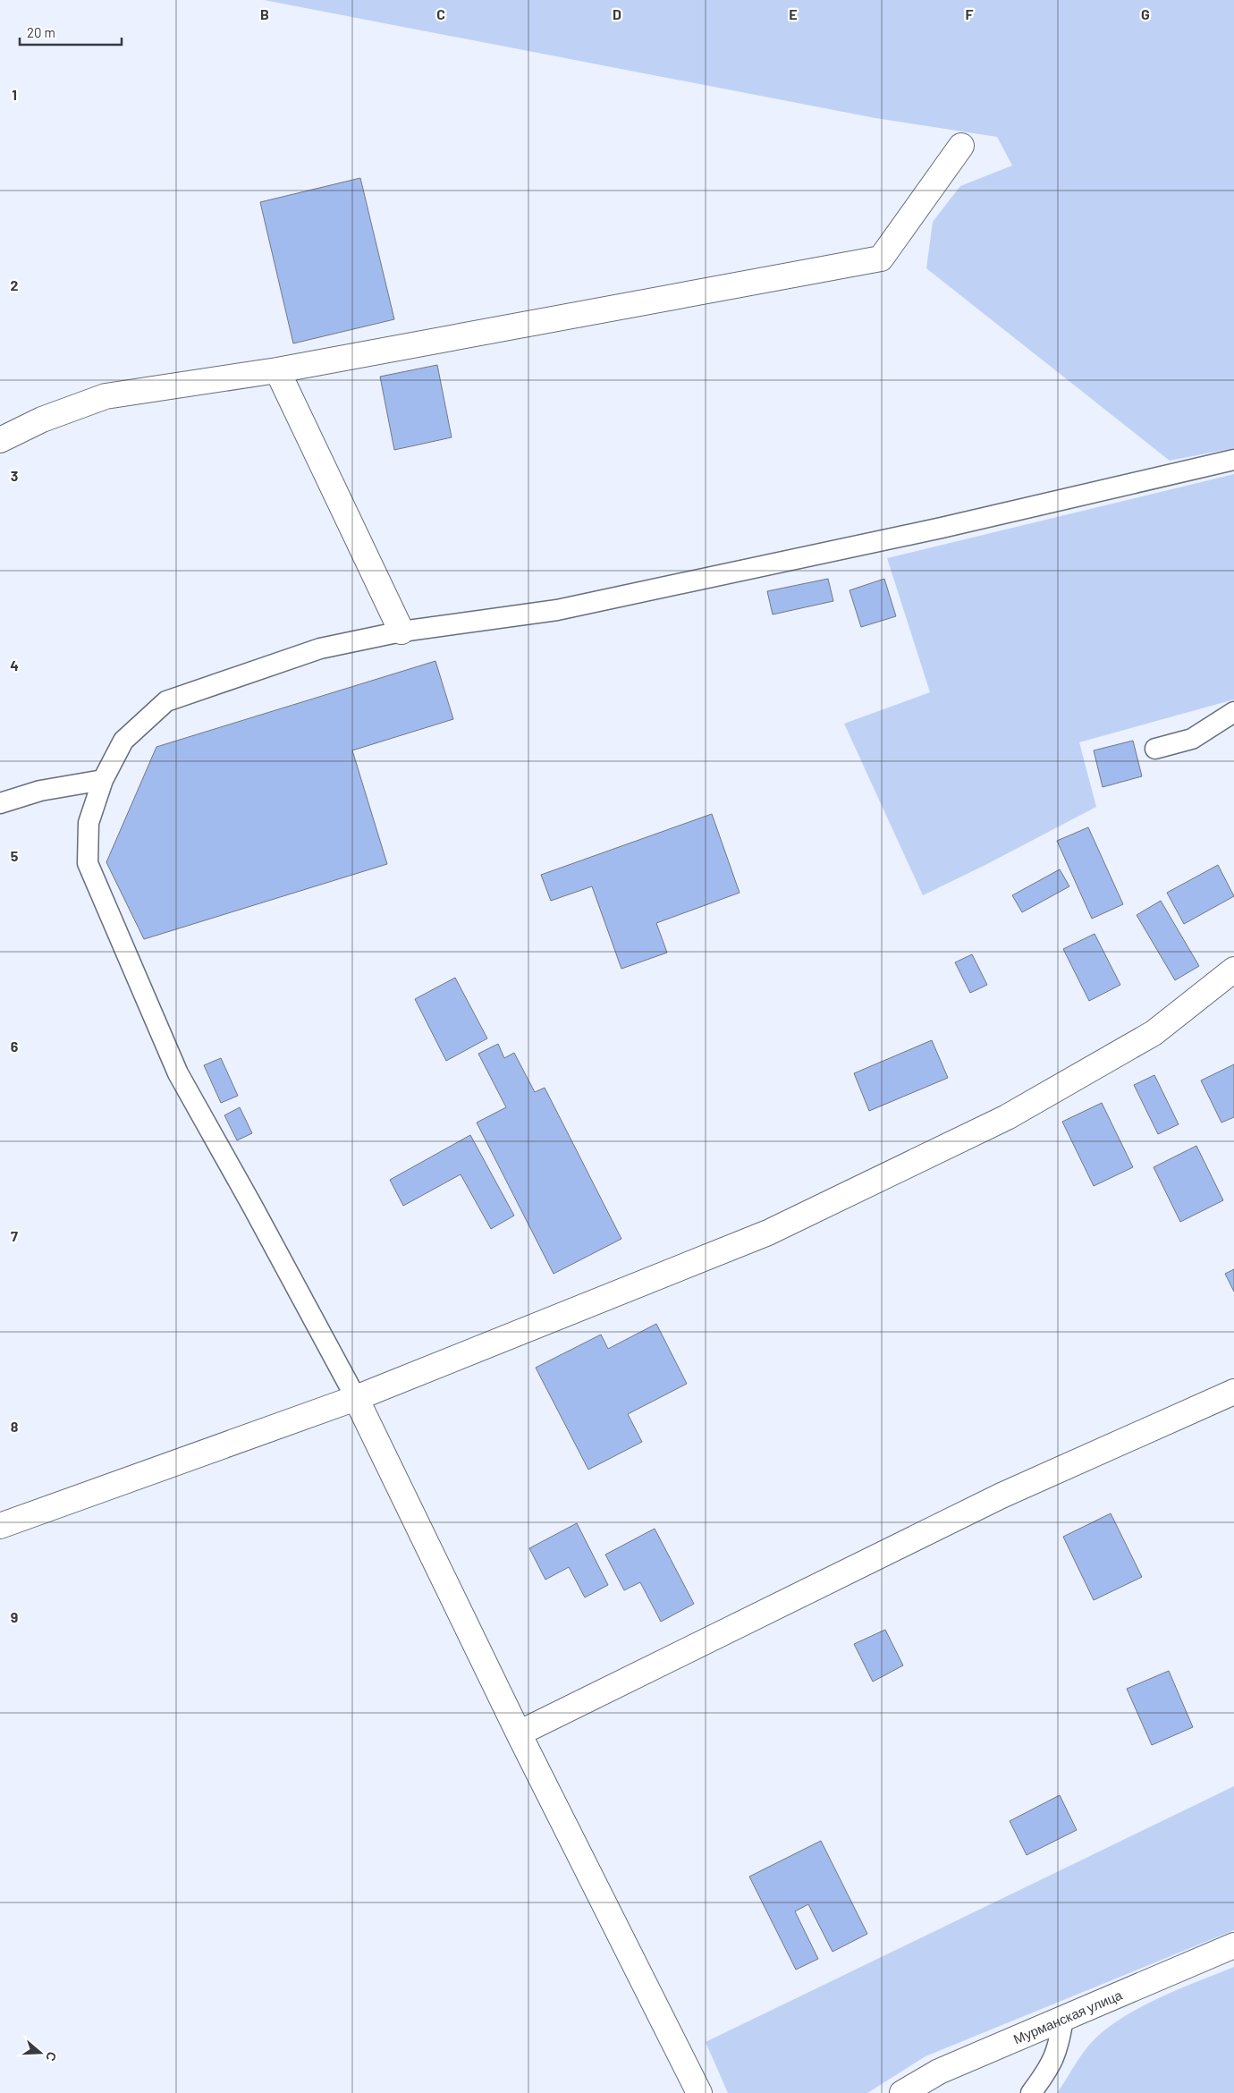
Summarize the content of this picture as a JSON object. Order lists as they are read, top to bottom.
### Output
{
  "streets": {
    "street": ["Мурманская улица"]
  },
  "scale_bar": "20 m",
  "north": "right",
  "grid": {
    "columns": [
      "B",
      "C",
      "D",
      "E",
      "F",
      "G"
    ],
    "rows": [
      "1",
      "2",
      "3",
      "4",
      "5",
      "6",
      "7",
      "8",
      "9"
    ]
  }
}
